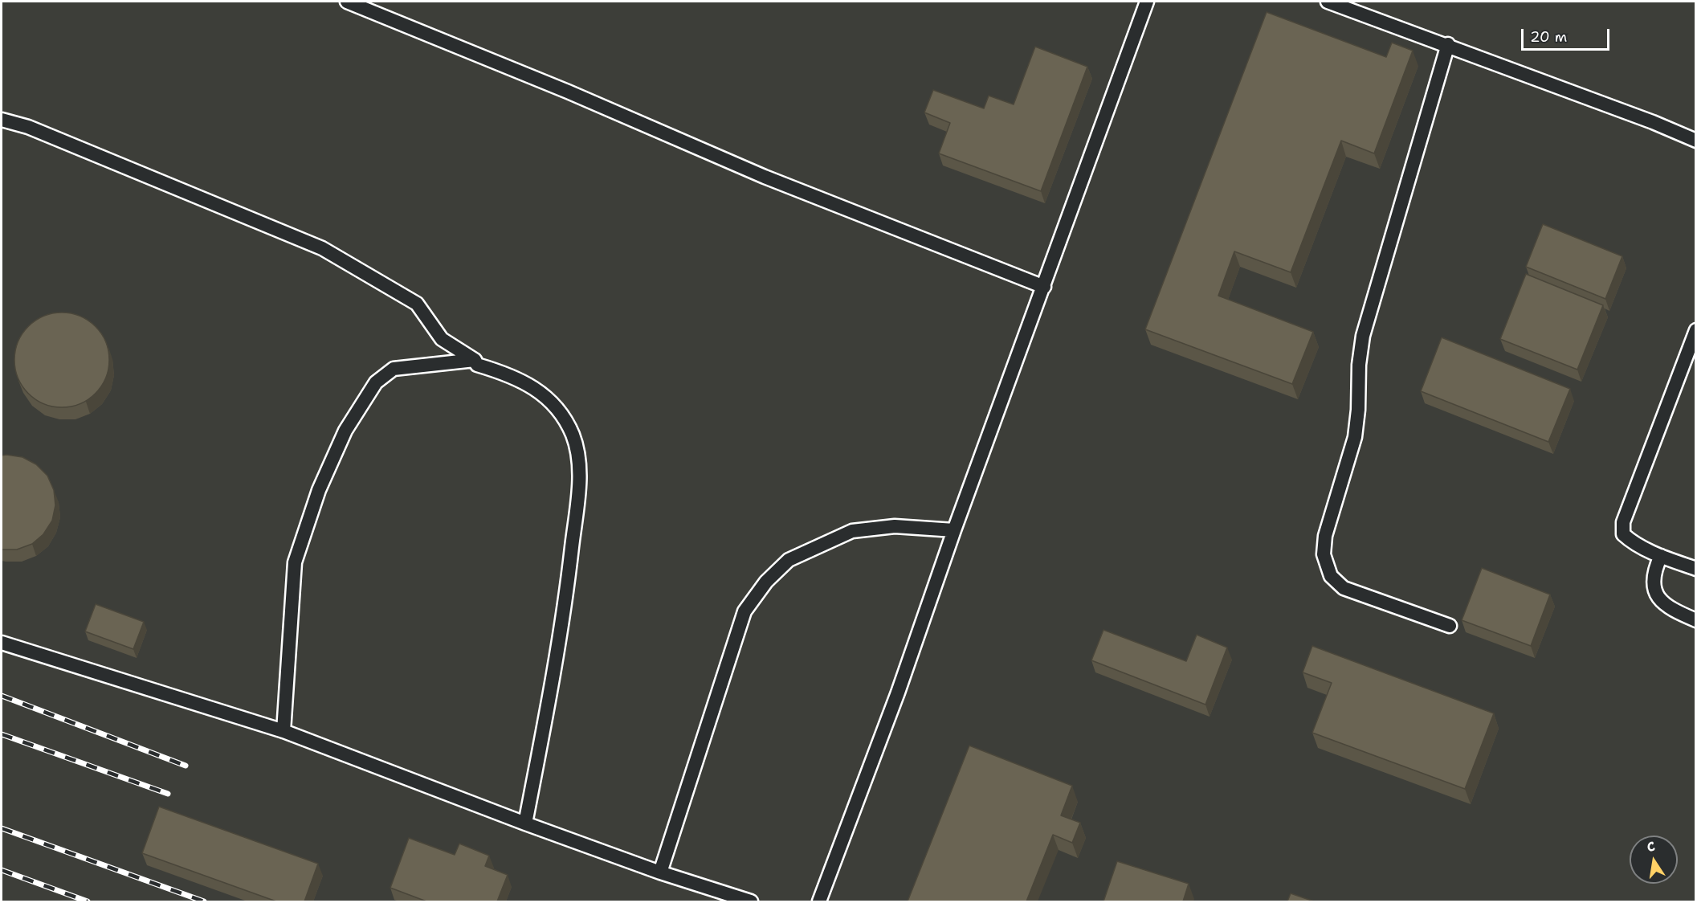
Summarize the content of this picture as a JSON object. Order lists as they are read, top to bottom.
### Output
{
  "scale_bar": "20 m",
  "north": "top"
}
